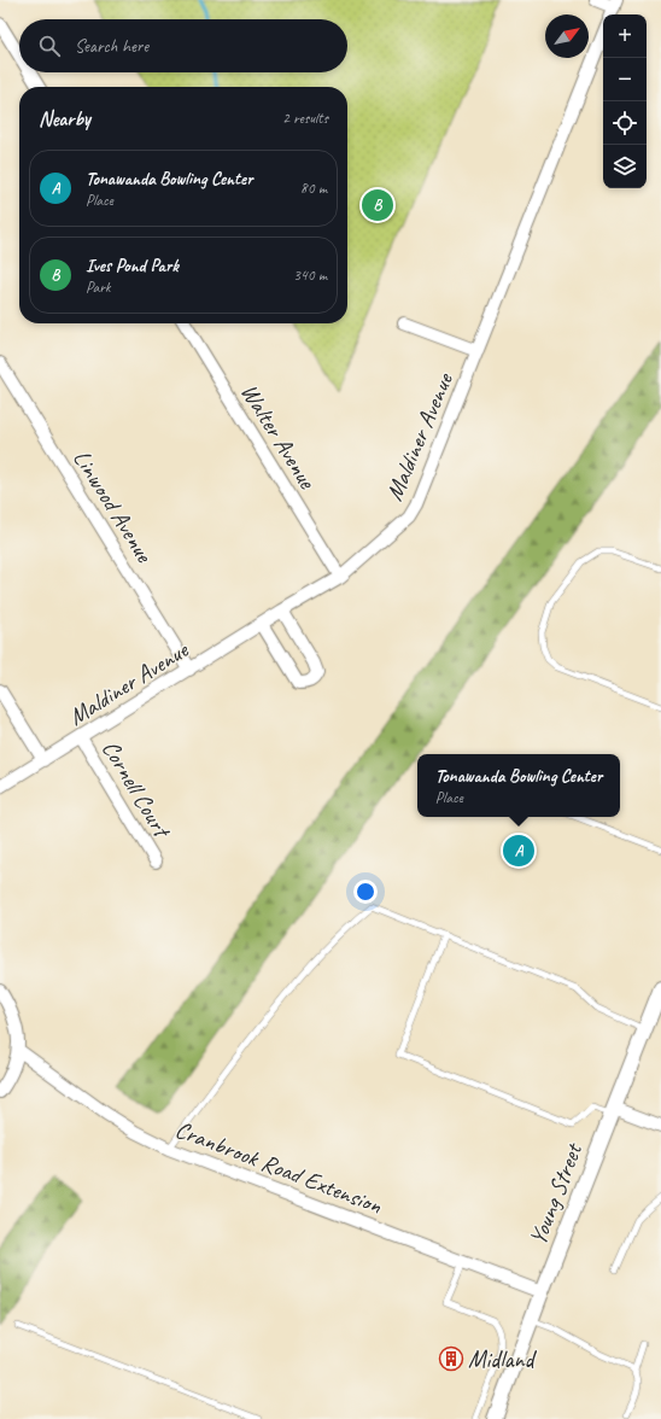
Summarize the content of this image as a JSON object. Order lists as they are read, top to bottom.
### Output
{
  "streets": {
    "street": [
      "Walter Avenue",
      "Maldiner Avenue",
      "Linwood Avenue",
      "Cornell Court",
      "Cranbrook Road Extension",
      "Young Street"
    ]
  },
  "crossings": [
    ["Walter Avenue", "Maldiner Avenue"],
    ["Maldiner Avenue", "Linwood Avenue"],
    ["Maldiner Avenue", "Cornell Court"],
    ["Cranbrook Road Extension", "Young Street"]
  ],
  "places": {
    "building": ["Midland"]
  },
  "north": "top right",
  "page": {
    "map_buttons": ["+", "−"],
    "search": "Search here",
    "heading": ["Nearby", "2 results"],
    "list": [
      {
        "mark": "A",
        "name": "Tonawanda Bowling Center",
        "note": "Place",
        "value": "80 m"
      },
      {
        "mark": "B",
        "name": "Ives Pond Park",
        "note": "Park",
        "value": "340 m"
      }
    ],
    "pins": ["B", "A"],
    "popup": ["Tonawanda Bowling Center", "Place"]
  }
}
